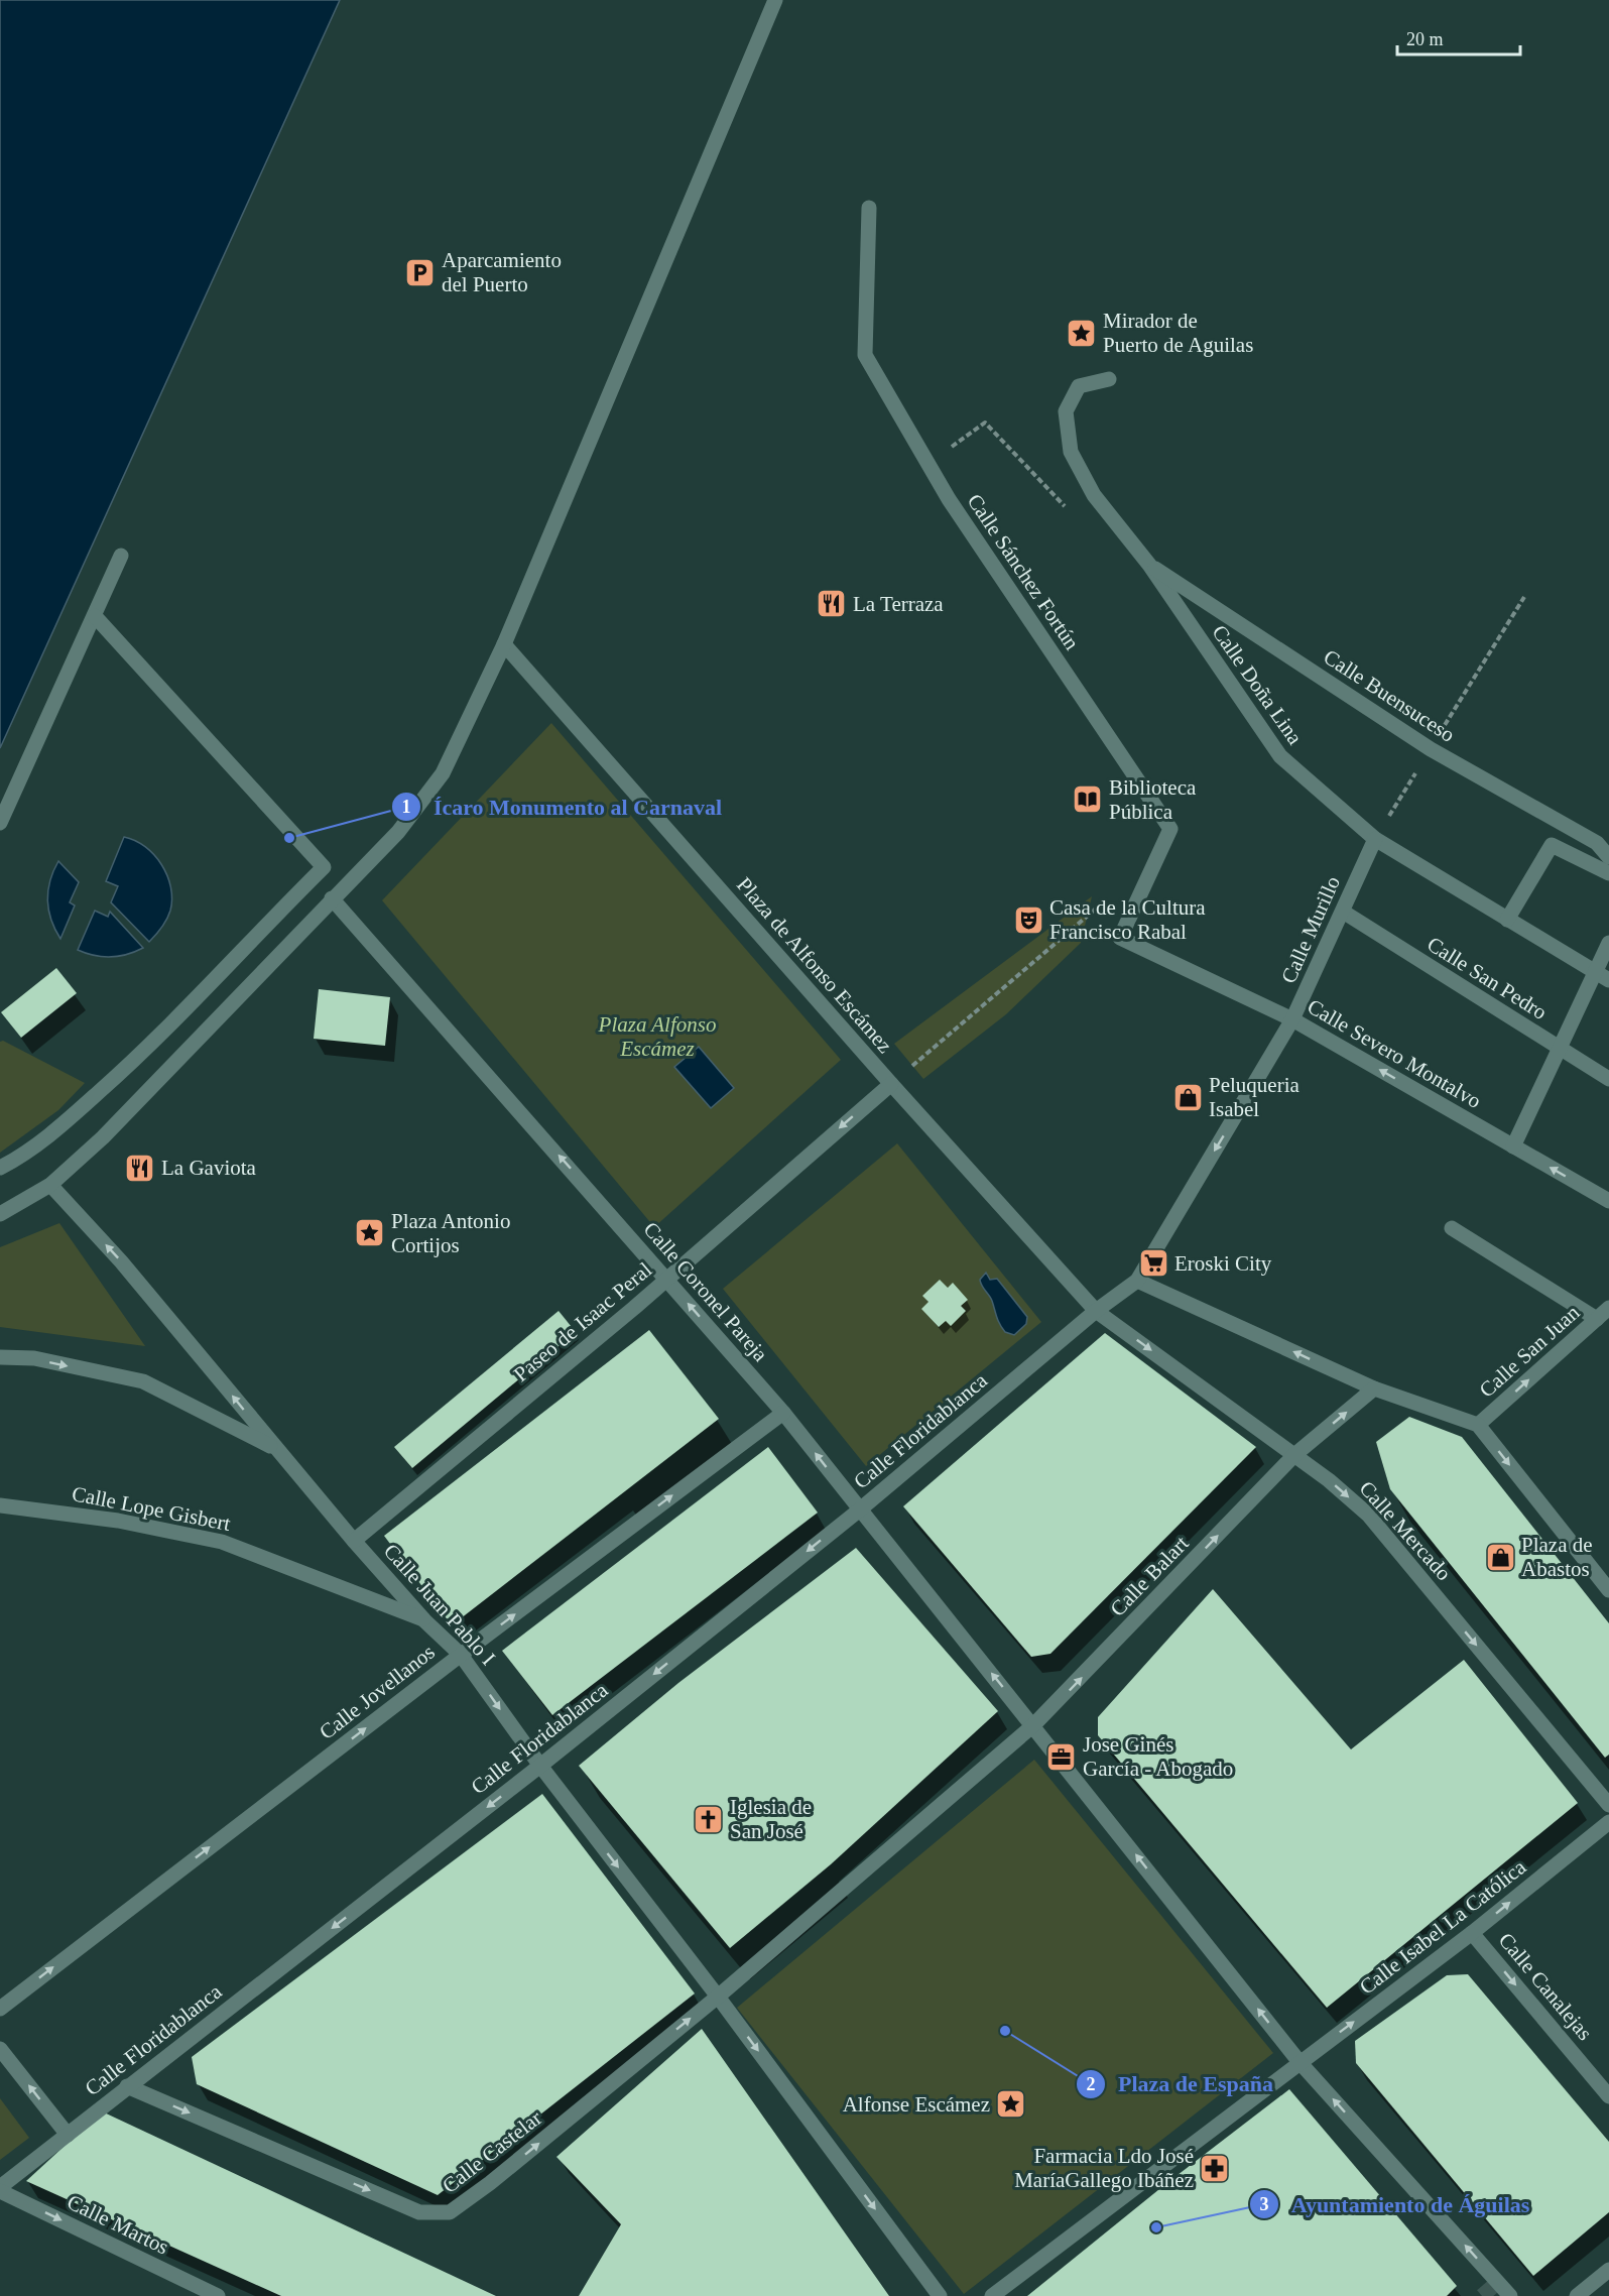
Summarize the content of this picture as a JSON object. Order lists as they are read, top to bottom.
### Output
{
  "streets": {
    "street": [
      "Calle Sánchez Fortún",
      "Calle Doña Lina",
      "Calle Buensuceso",
      "Calle Murillo",
      "Plaza de Alfonso Escámez",
      "Calle San Pedro",
      "Calle Severo Montalvo",
      "Calle Coronel Pareja",
      "Paseo de Isaac Peral",
      "Calle San Juan",
      "Calle Floridablanca",
      "Calle Lope Gisbert",
      "Calle Mercado",
      "Calle Balart",
      "Calle Juan Pablo I",
      "Calle Jovellanos",
      "Calle Isabel La Católica",
      "Calle Canalejas",
      "Calle Castelar",
      "Calle Martos"
    ]
  },
  "crossings": [
    ["Calle Sánchez Fortún", "Calle Severo Montalvo"],
    ["Calle Doña Lina", "Calle Buensuceso"],
    ["Calle Doña Lina", "Calle Murillo"],
    ["Calle Murillo", "Calle San Pedro"],
    ["Calle Murillo", "Calle Severo Montalvo"],
    ["Calle Murillo", "Calle Floridablanca"],
    ["Plaza de Alfonso Escámez", "Paseo de Isaac Peral"],
    ["Plaza de Alfonso Escámez", "Calle Floridablanca"],
    ["Plaza de Alfonso Escámez", "Calle Mercado"],
    ["Calle Coronel Pareja", "Paseo de Isaac Peral"],
    ["Calle Coronel Pareja", "Calle Floridablanca"],
    ["Calle Coronel Pareja", "Calle Balart"],
    ["Calle Coronel Pareja", "Calle Jovellanos"],
    ["Calle Coronel Pareja", "Calle Isabel La Católica"],
    ["Paseo de Isaac Peral", "Calle Juan Pablo I"],
    ["Calle Floridablanca", "Calle Mercado"],
    ["Calle Floridablanca", "Calle Juan Pablo I"],
    ["Calle Floridablanca", "Calle Castelar"],
    ["Calle Floridablanca", "Calle Martos"],
    ["Calle Lope Gisbert", "Calle Juan Pablo I"],
    ["Calle Mercado", "Calle Balart"],
    ["Calle Balart", "Calle Juan Pablo I"],
    ["Calle Balart", "Calle Castelar"],
    ["Calle Juan Pablo I", "Calle Jovellanos"],
    ["Calle Juan Pablo I", "Calle Castelar"],
    ["Calle Isabel La Católica", "Calle Canalejas"]
  ],
  "one_way": [
    "Calle Murillo",
    "Calle Coronel Pareja",
    "Paseo de Isaac Peral",
    "Calle San Juan",
    "Calle Floridablanca",
    "Calle Balart",
    "Calle Jovellanos",
    "Calle Isabel La Católica",
    "Calle Canalejas",
    "Calle Castelar",
    "Calle Martos"
  ],
  "parks": ["Plaza Alfonso Escámez"],
  "places": {
    "parking": ["Aparcamiento del Puerto"],
    "place": ["Mirador de Puerto de Aguilas", "Plaza Antonio Cortijos", "Alfonse Escámez"],
    "restaurant": ["La Terraza", "La Gaviota"],
    "library": ["Biblioteca Pública"],
    "other": ["Ícaro Monumento al Carnaval", "Plaza de España", "Ayuntamiento de Águilas"],
    "theatre": ["Casa de la Cultura Francisco Rabal"],
    "shop": ["Peluqueria Isabel", "Plaza de Abastos"],
    "supermarket": ["Eroski City"],
    "office": ["Jose Ginés García - Abogado"],
    "church": ["Iglesia de San José"],
    "pharmacy": ["Farmacia Ldo José MaríaGallego Ibáñez"]
  },
  "scale_bar": "20 m"
}
